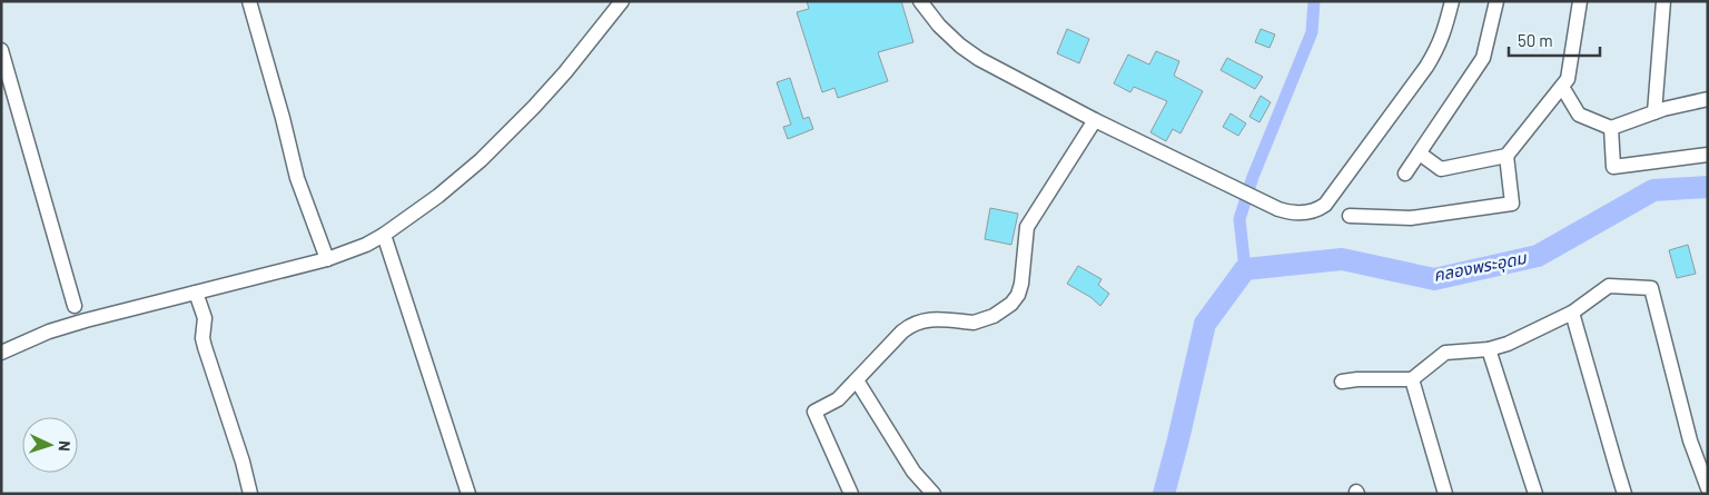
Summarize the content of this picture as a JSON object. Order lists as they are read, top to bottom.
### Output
{
  "water": ["คลองพระอุดม"],
  "scale_bar": "50 m",
  "north": "right"
}
